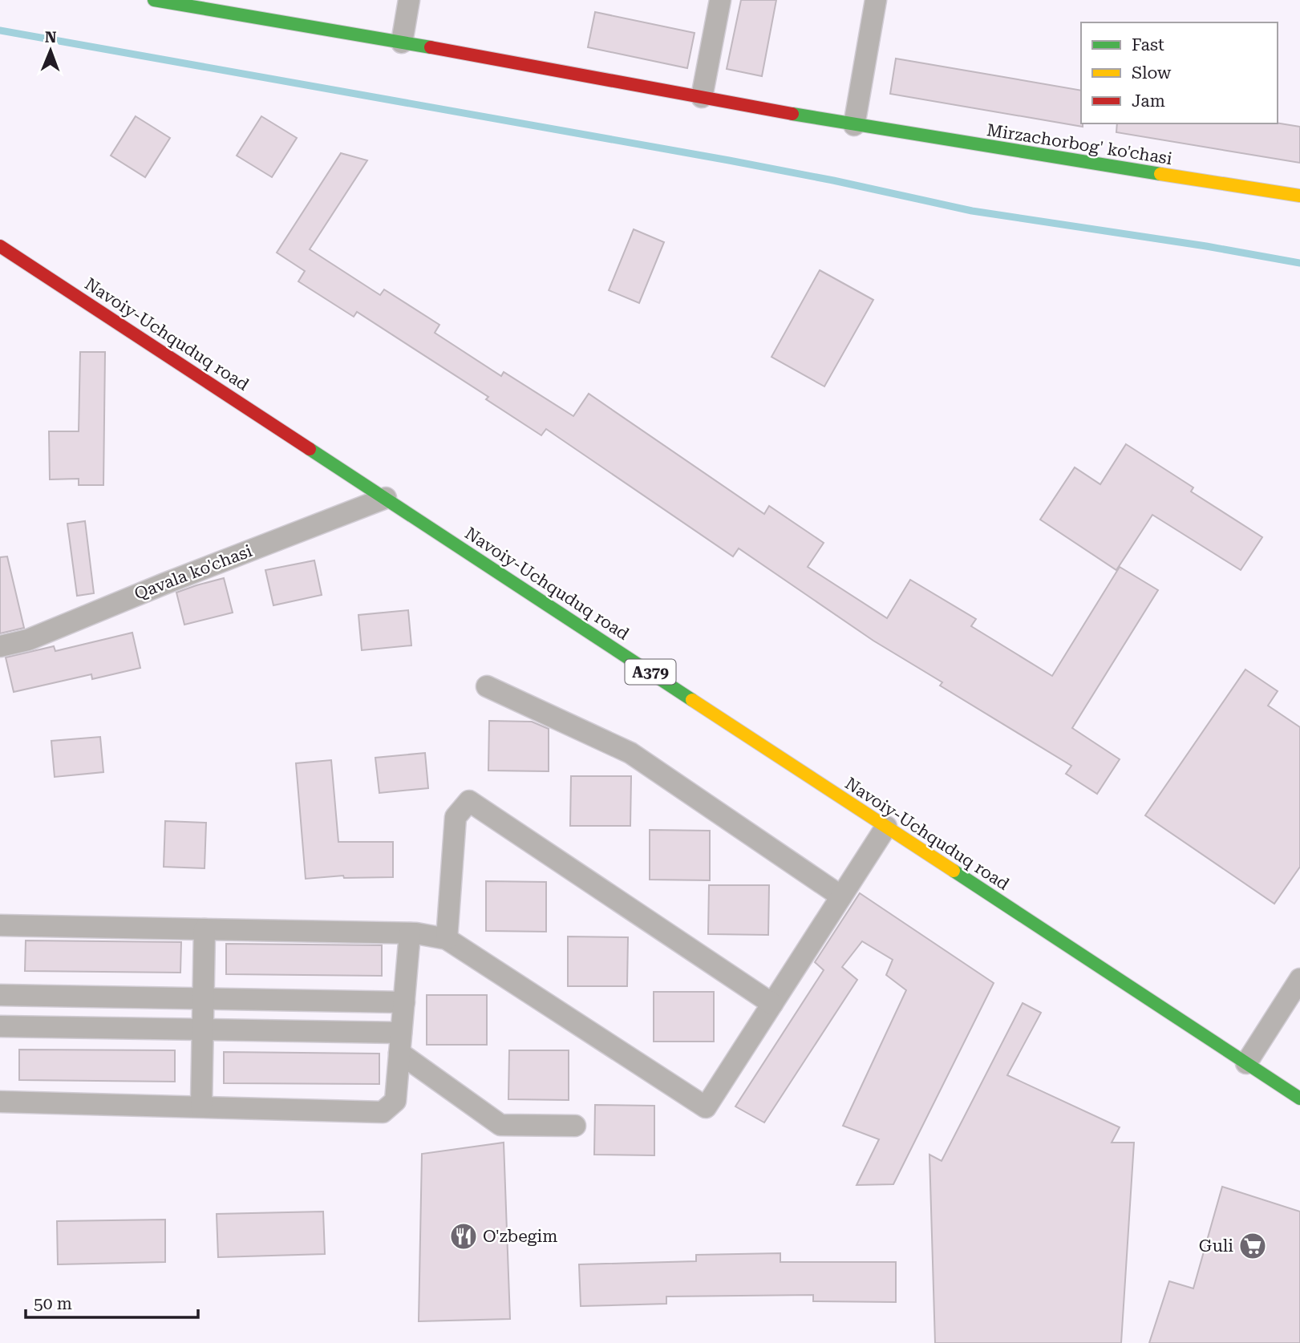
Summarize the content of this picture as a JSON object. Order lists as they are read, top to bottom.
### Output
{
  "streets": {
    "main road": ["Mirzachorbog' ko'chasi", "Navoiy-Uchquduq road", "A379"],
    "street": ["Qavala ko'chasi"]
  },
  "crossings": [
    ["Navoiy-Uchquduq road", "Qavala ko'chasi"]
  ],
  "places": {
    "restaurant": ["O'zbegim"],
    "supermarket": ["Guli"]
  },
  "legend": ["Fast", "Slow", "Jam"],
  "scale_bar": "50 m",
  "north": "top"
}
